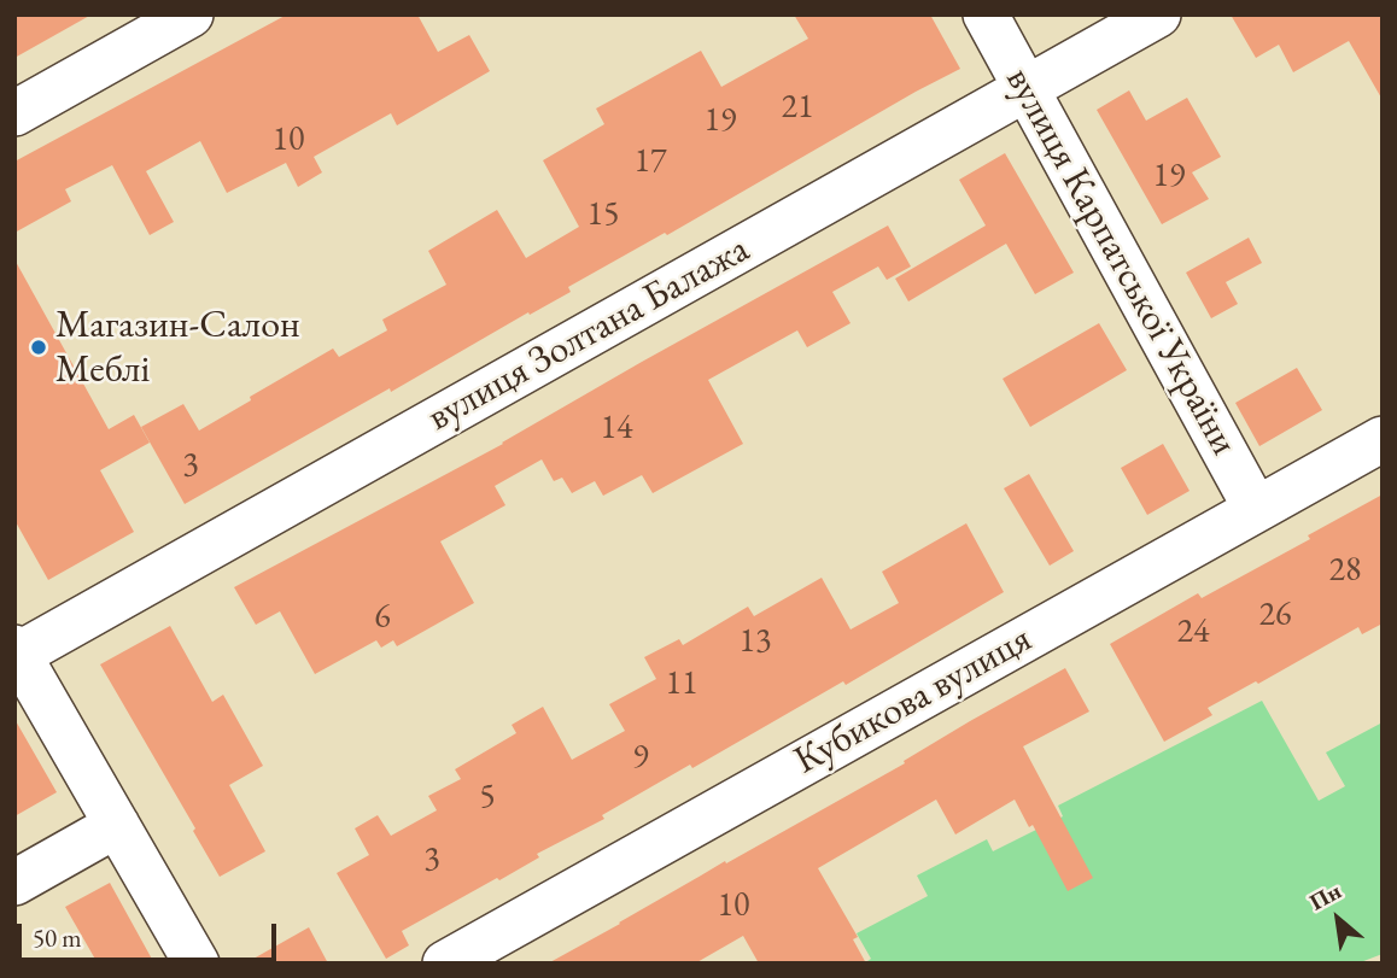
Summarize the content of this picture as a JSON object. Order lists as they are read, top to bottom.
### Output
{
  "streets": {
    "street": ["вулиця Карпатської України", "вулиця Золтана Балажа", "Кубикова вулиця"]
  },
  "crossings": [
    ["вулиця Карпатської України", "вулиця Золтана Балажа"],
    ["вулиця Карпатської України", "Кубикова вулиця"]
  ],
  "places": ["Магазин-Салон Меблі"],
  "house_numbers": [
    "21",
    "19",
    "10",
    "17",
    "19",
    "15",
    "14",
    "3",
    "28",
    "26",
    "6",
    "24",
    "13",
    "11",
    "9",
    "5",
    "3",
    "10"
  ],
  "scale_bar": "50 m",
  "north": "top left"
}
